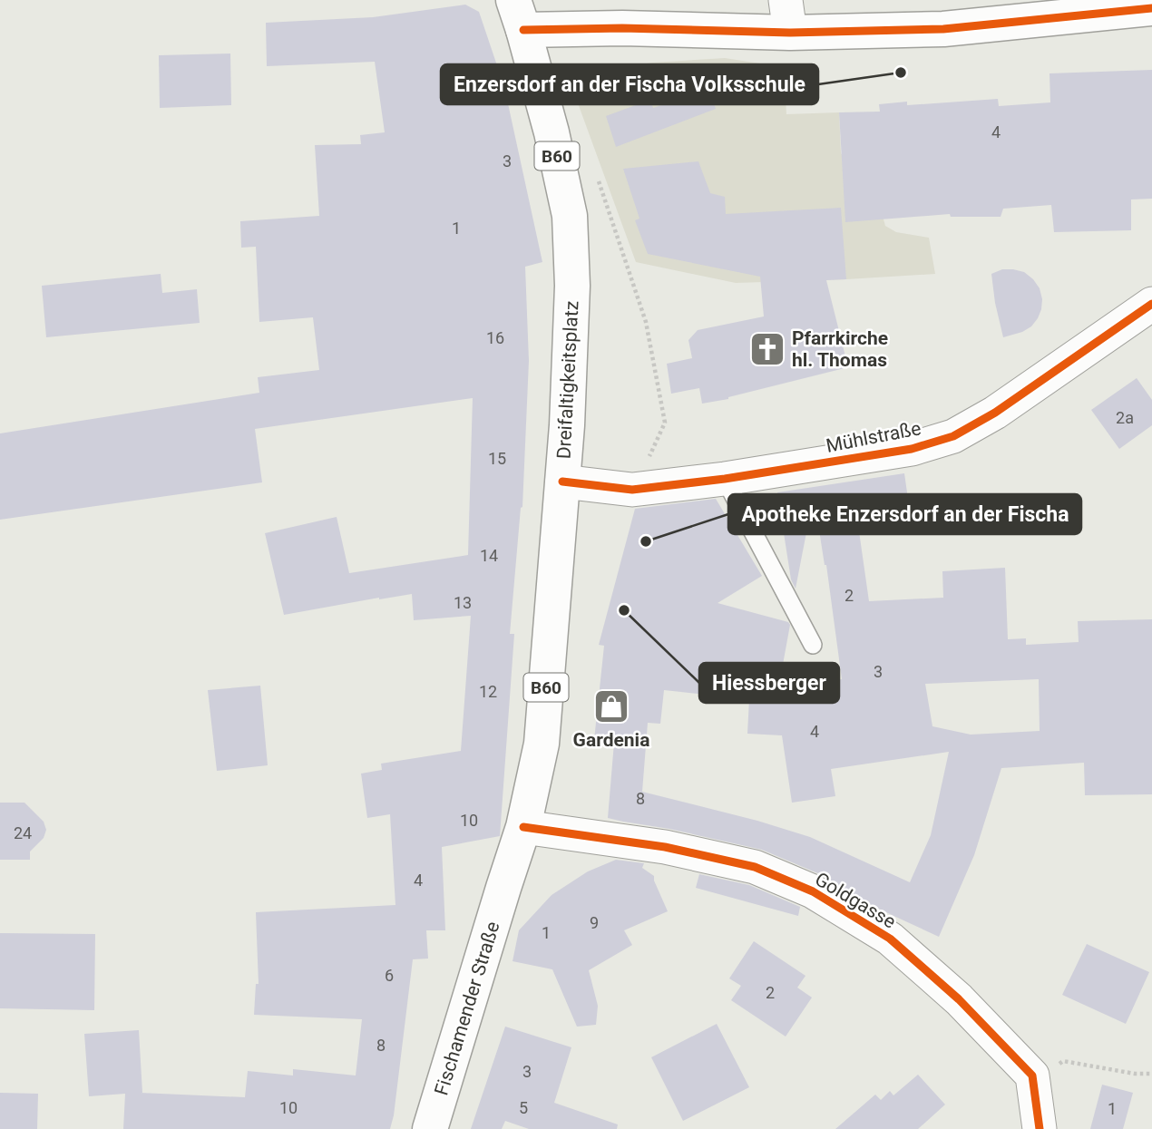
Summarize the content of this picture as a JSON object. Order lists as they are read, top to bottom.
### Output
{
  "streets": {
    "main road": ["B60", "Dreifaltigkeitsplatz", "Fischamender Straße"],
    "street": ["Mühlstraße", "Goldgasse"]
  },
  "crossings": [
    ["Dreifaltigkeitsplatz", "Mühlstraße"],
    ["Dreifaltigkeitsplatz", "Goldgasse"],
    ["Dreifaltigkeitsplatz", "Fischamender Straße"]
  ],
  "places": {
    "other": ["Enzersdorf an der Fischa Volksschule", "Apotheke Enzersdorf an der Fischa", "Hiessberger"],
    "church": ["Pfarrkirche hl. Thomas"],
    "shop": ["Gardenia"]
  },
  "house_numbers": [
    "4",
    "3",
    "1",
    "16",
    "2a",
    "15",
    "14",
    "2",
    "13",
    "3",
    "12",
    "4",
    "8",
    "10",
    "24",
    "4",
    "9",
    "1",
    "6",
    "2",
    "8",
    "3",
    "10",
    "5",
    "1"
  ]
}
